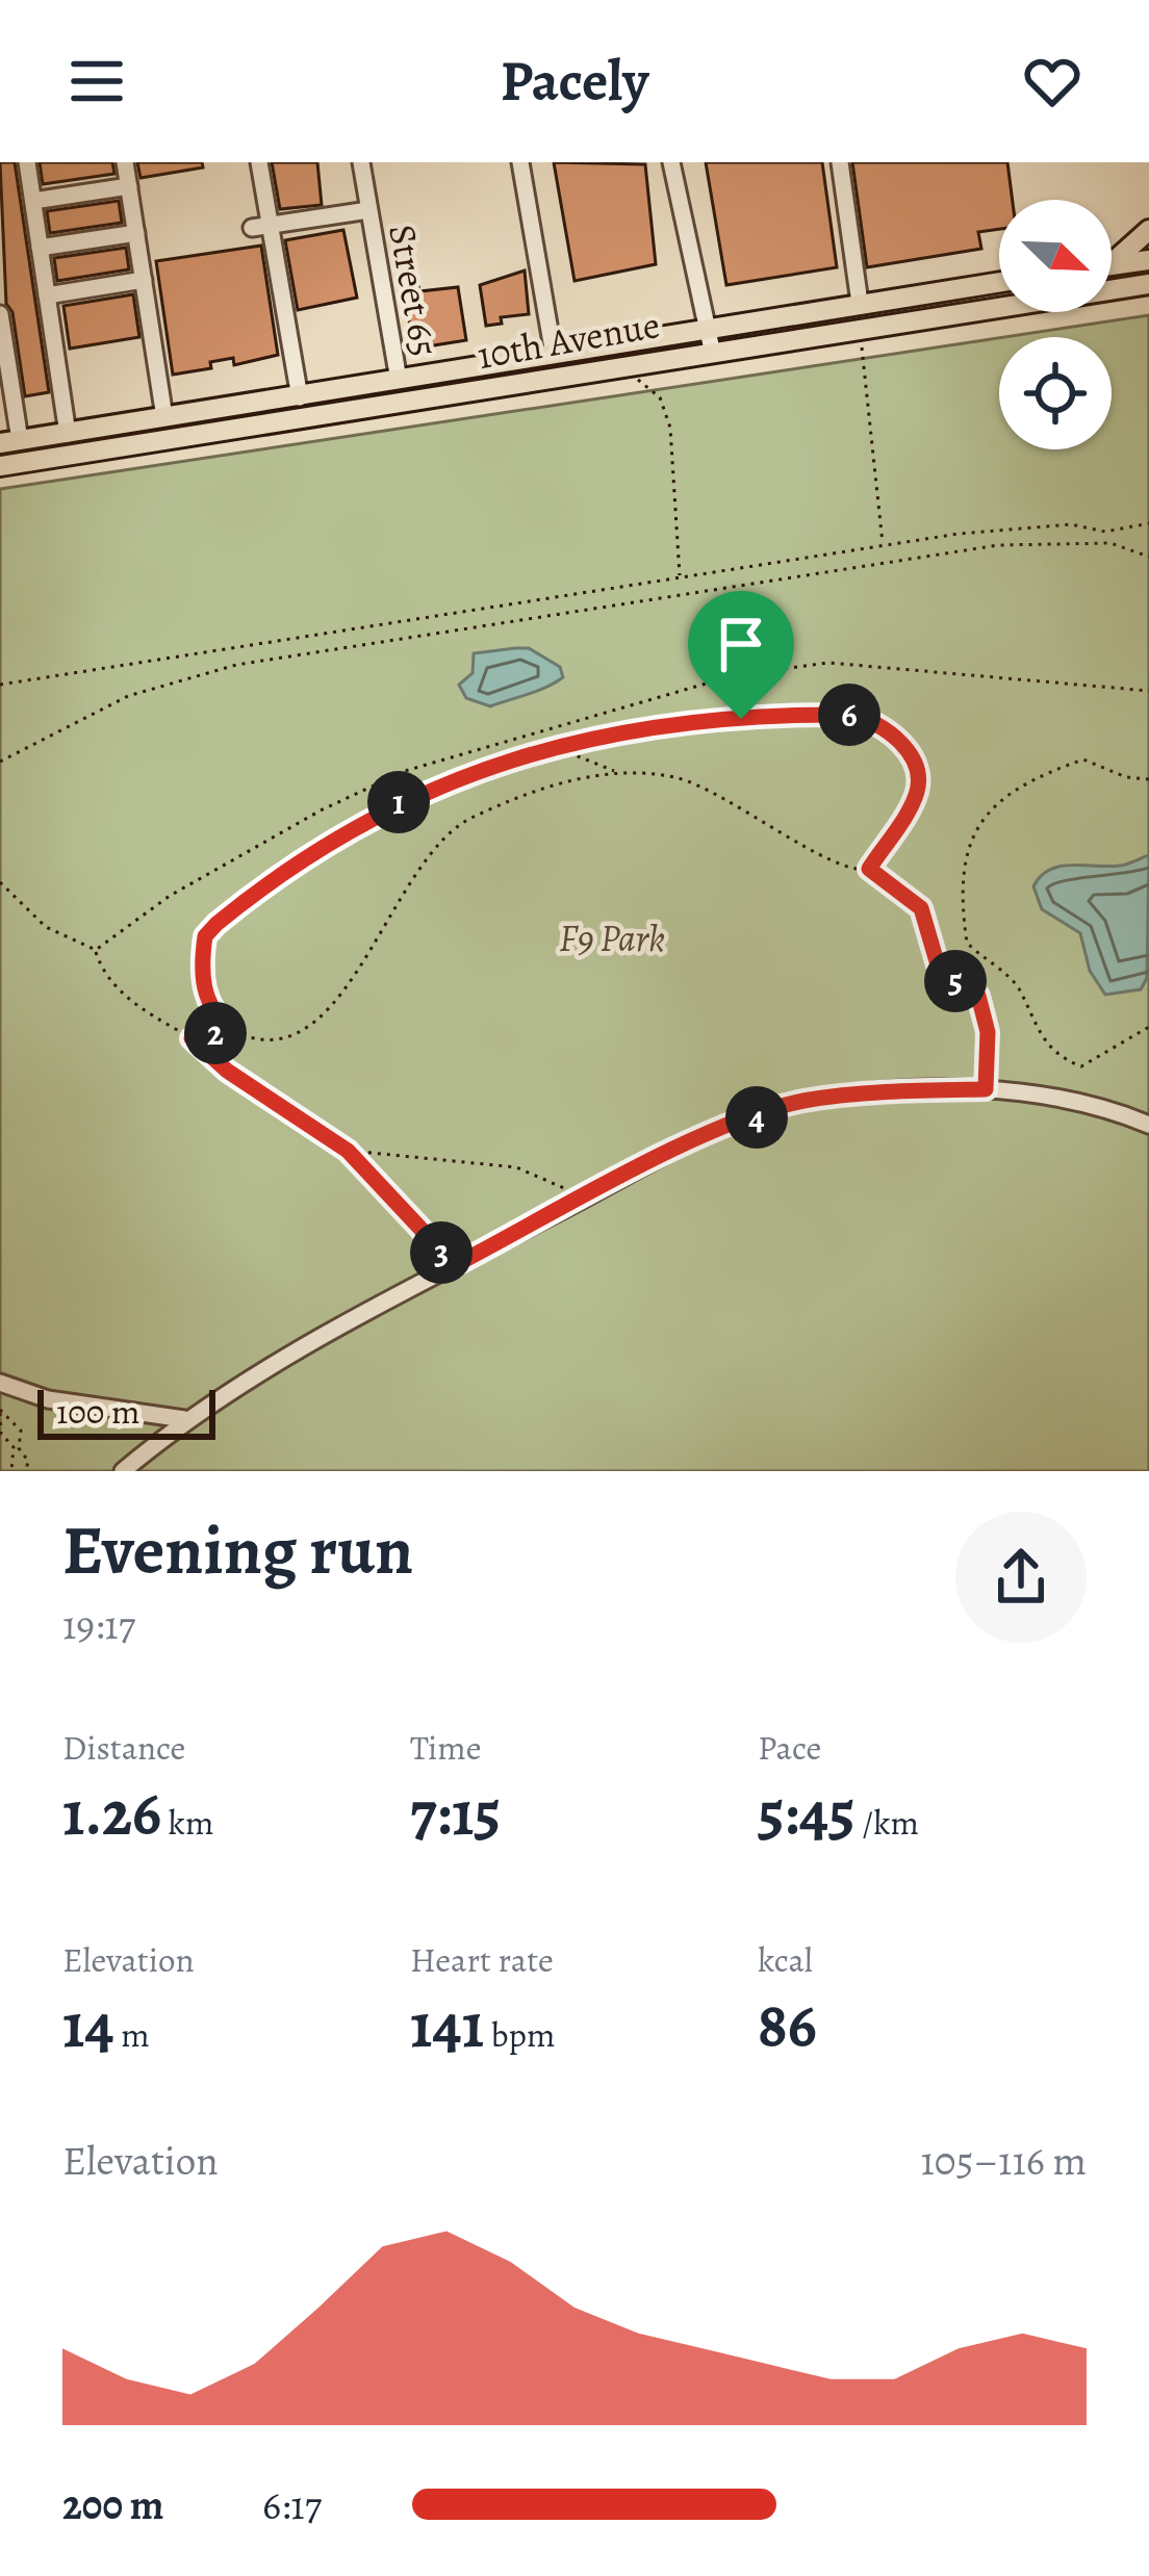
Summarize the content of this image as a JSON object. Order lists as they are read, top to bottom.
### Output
{
  "streets": {
    "main road": ["10th Avenue"],
    "street": ["Street 65"]
  },
  "crossings": [
    ["Street 65", "10th Avenue"]
  ],
  "parks": ["F9 Park"],
  "scale_bar": "100 m",
  "north": "bottom right",
  "page": {
    "header": "Pacely",
    "pins": [
      "6",
      "1",
      "5",
      "2",
      "4",
      "3"
    ],
    "scale": "100 m",
    "heading": ["Evening run", "19:17"],
    "stats": [
      ["Distance", "1.26 km"],
      ["Time", "7:15"],
      ["Pace", "5:45 /km"],
      ["Elevation", "14 m"],
      ["Heart rate", "141 bpm"],
      ["kcal", "86"]
    ],
    "chart": ["Elevation", "105–116 m"],
    "list": [
      {
        "name": "200 m",
        "note": "6:17"
      }
    ]
  }
}
